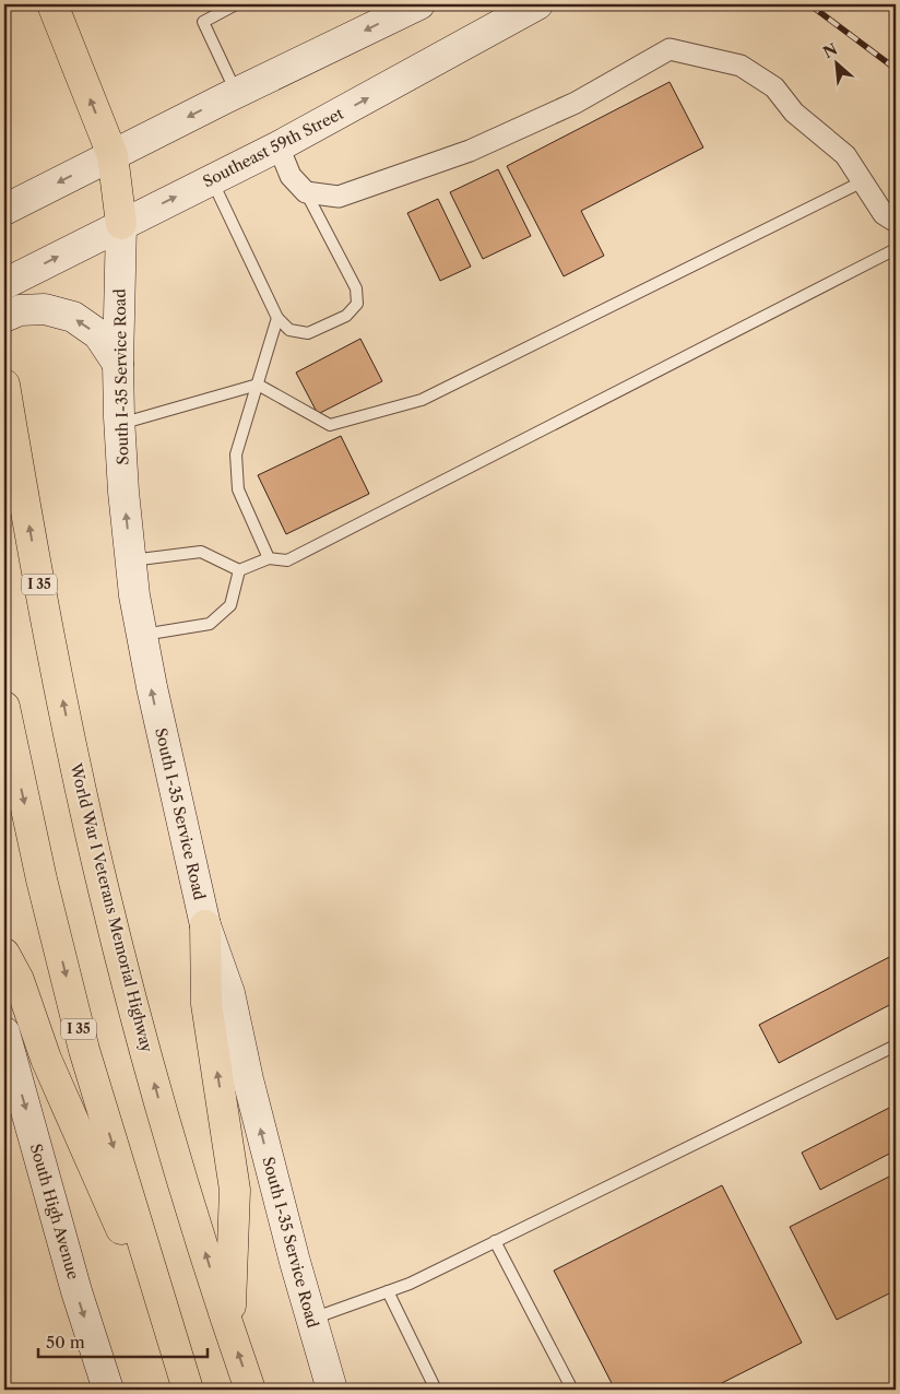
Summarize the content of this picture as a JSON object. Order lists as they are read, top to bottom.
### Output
{
  "streets": {
    "highway": ["I 35", "World War I Veterans Memorial Highway"],
    "main road": ["Southeast 59th Street", "South I-35 Service Road", "South High Avenue"]
  },
  "crossings": [
    ["Southeast 59th Street", "South I-35 Service Road"]
  ],
  "one_way": ["South I-35 Service Road", "South High Avenue"],
  "scale_bar": "50 m",
  "north": "top left"
}
